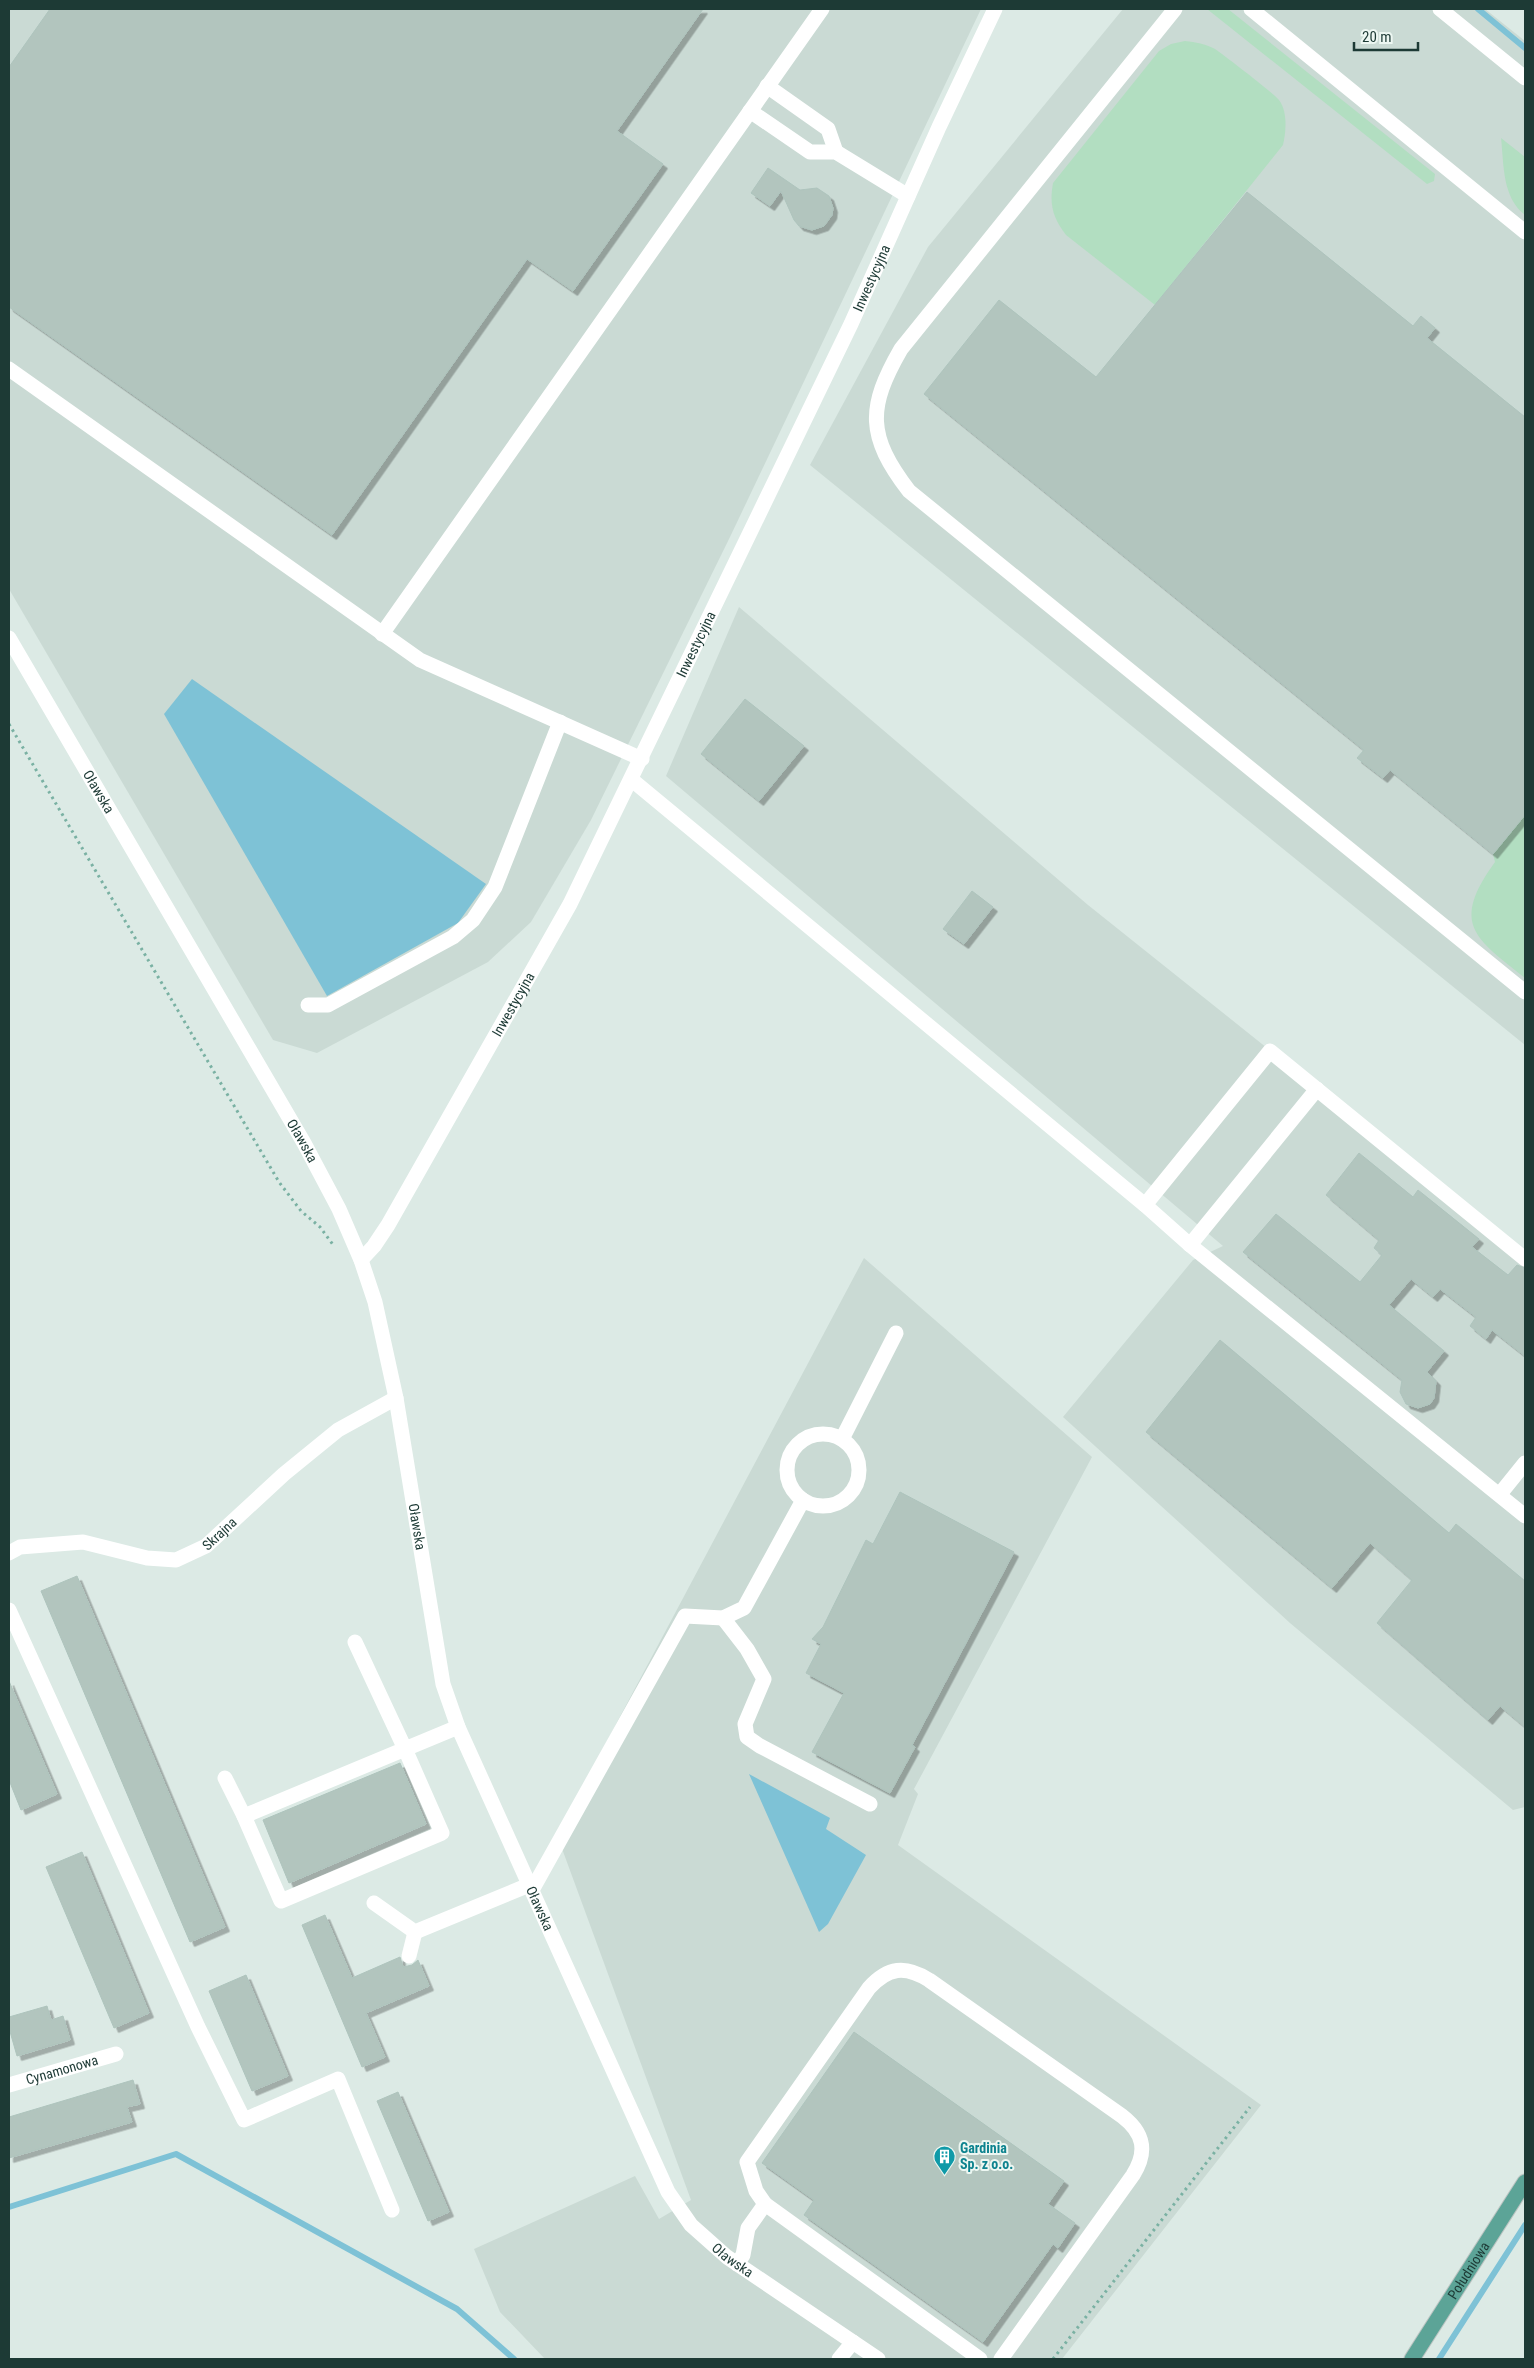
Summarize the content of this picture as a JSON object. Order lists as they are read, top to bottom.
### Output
{
  "streets": {
    "main road": ["Południowa"],
    "street": [
      "Inwestycyjna",
      "Oławska",
      "Skrajna",
      "Cynamonowa"
    ]
  },
  "crossings": [
    ["Inwestycyjna", "Oławska"],
    ["Oławska", "Skrajna"]
  ],
  "places": {
    "building": ["Gardinia Sp. z o.o."]
  },
  "scale_bar": "20 m"
}
